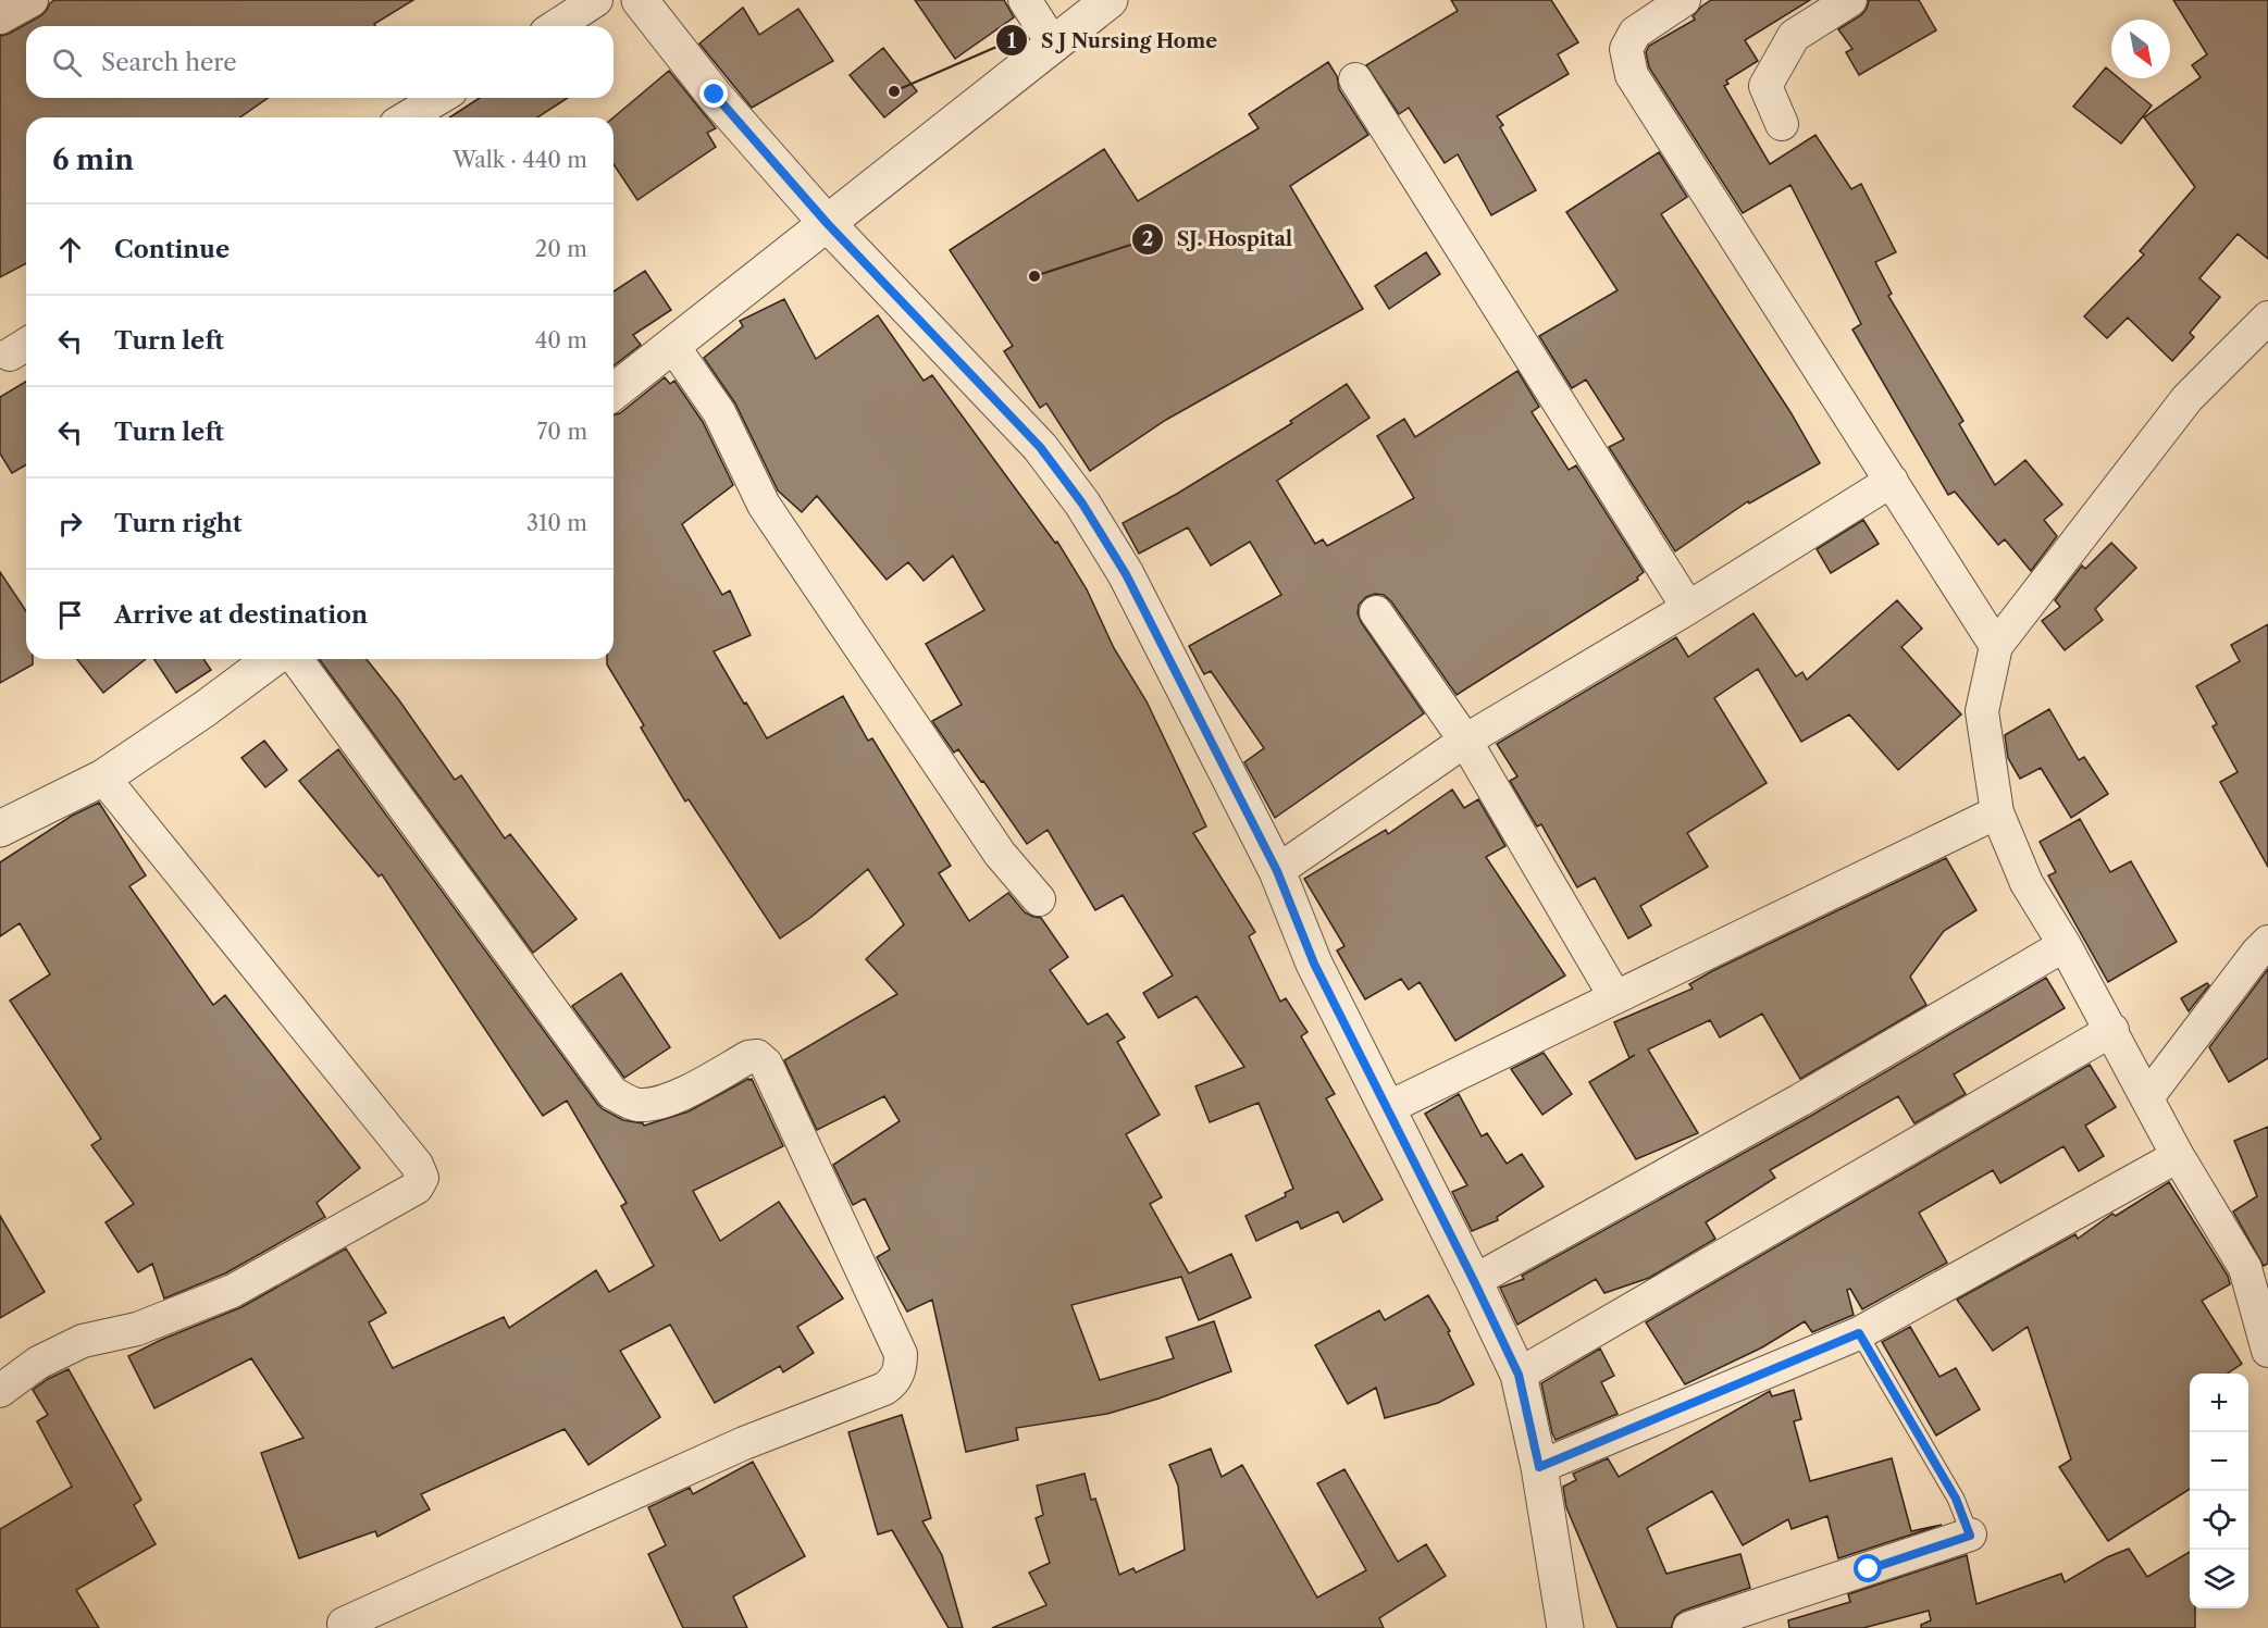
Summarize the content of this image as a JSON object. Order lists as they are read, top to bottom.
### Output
{
  "places": ["S J Nursing Home", "SJ. Hospital"],
  "north": "bottom right",
  "page": {
    "search": "Search here",
    "heading": ["6 min", "Walk · 440 m"],
    "list": [
      ["Continue", "20 m"],
      ["Turn left", "40 m"],
      ["Turn left", "70 m"],
      ["Turn right", "310 m"],
      "Arrive at destination"
    ],
    "map_buttons": ["+", "−"]
  }
}
